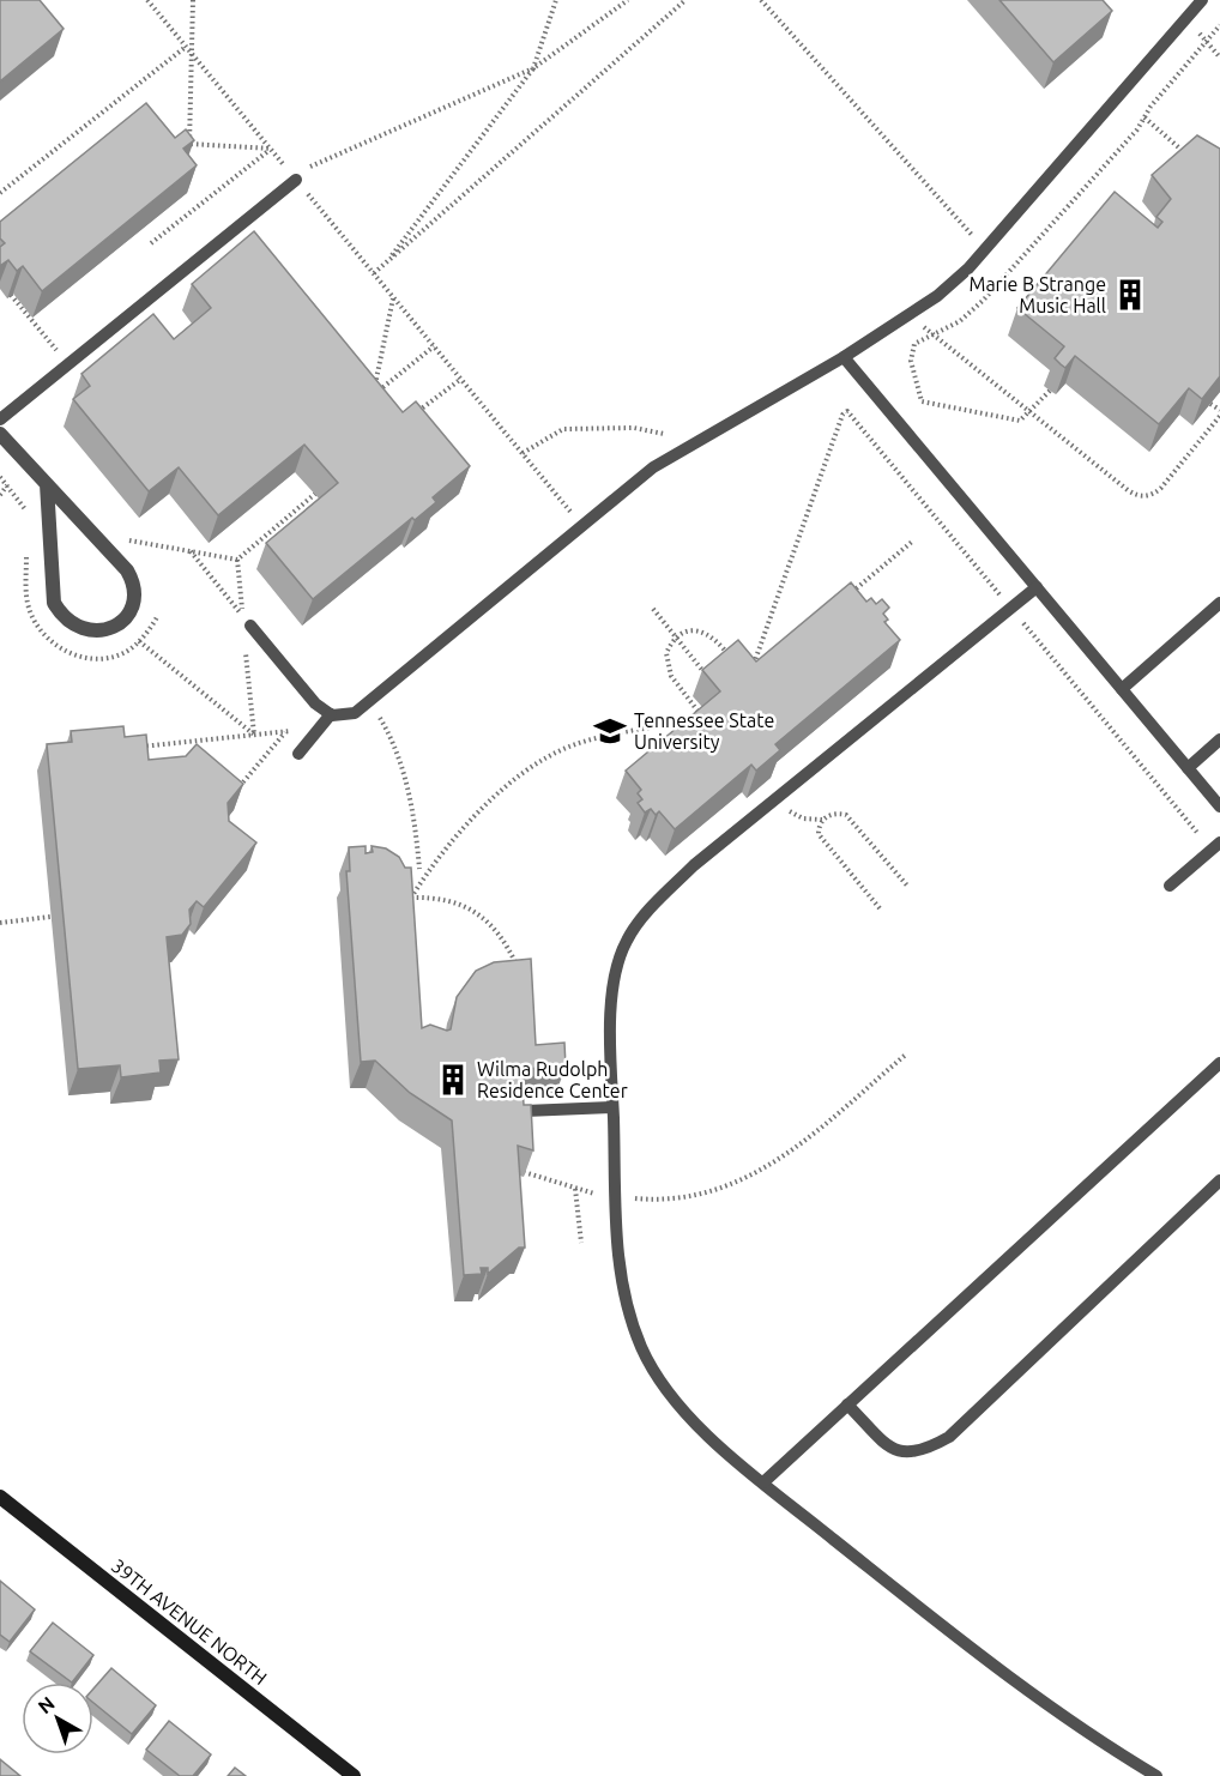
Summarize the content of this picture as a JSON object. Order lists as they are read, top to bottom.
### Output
{
  "streets": {
    "street": ["39TH AVENUE NORTH"]
  },
  "places": {
    "building": ["Marie B Strange Music Hall", "Wilma Rudolph Residence Center"],
    "school or university": ["Tennessee State University"]
  },
  "north": "top left"
}
